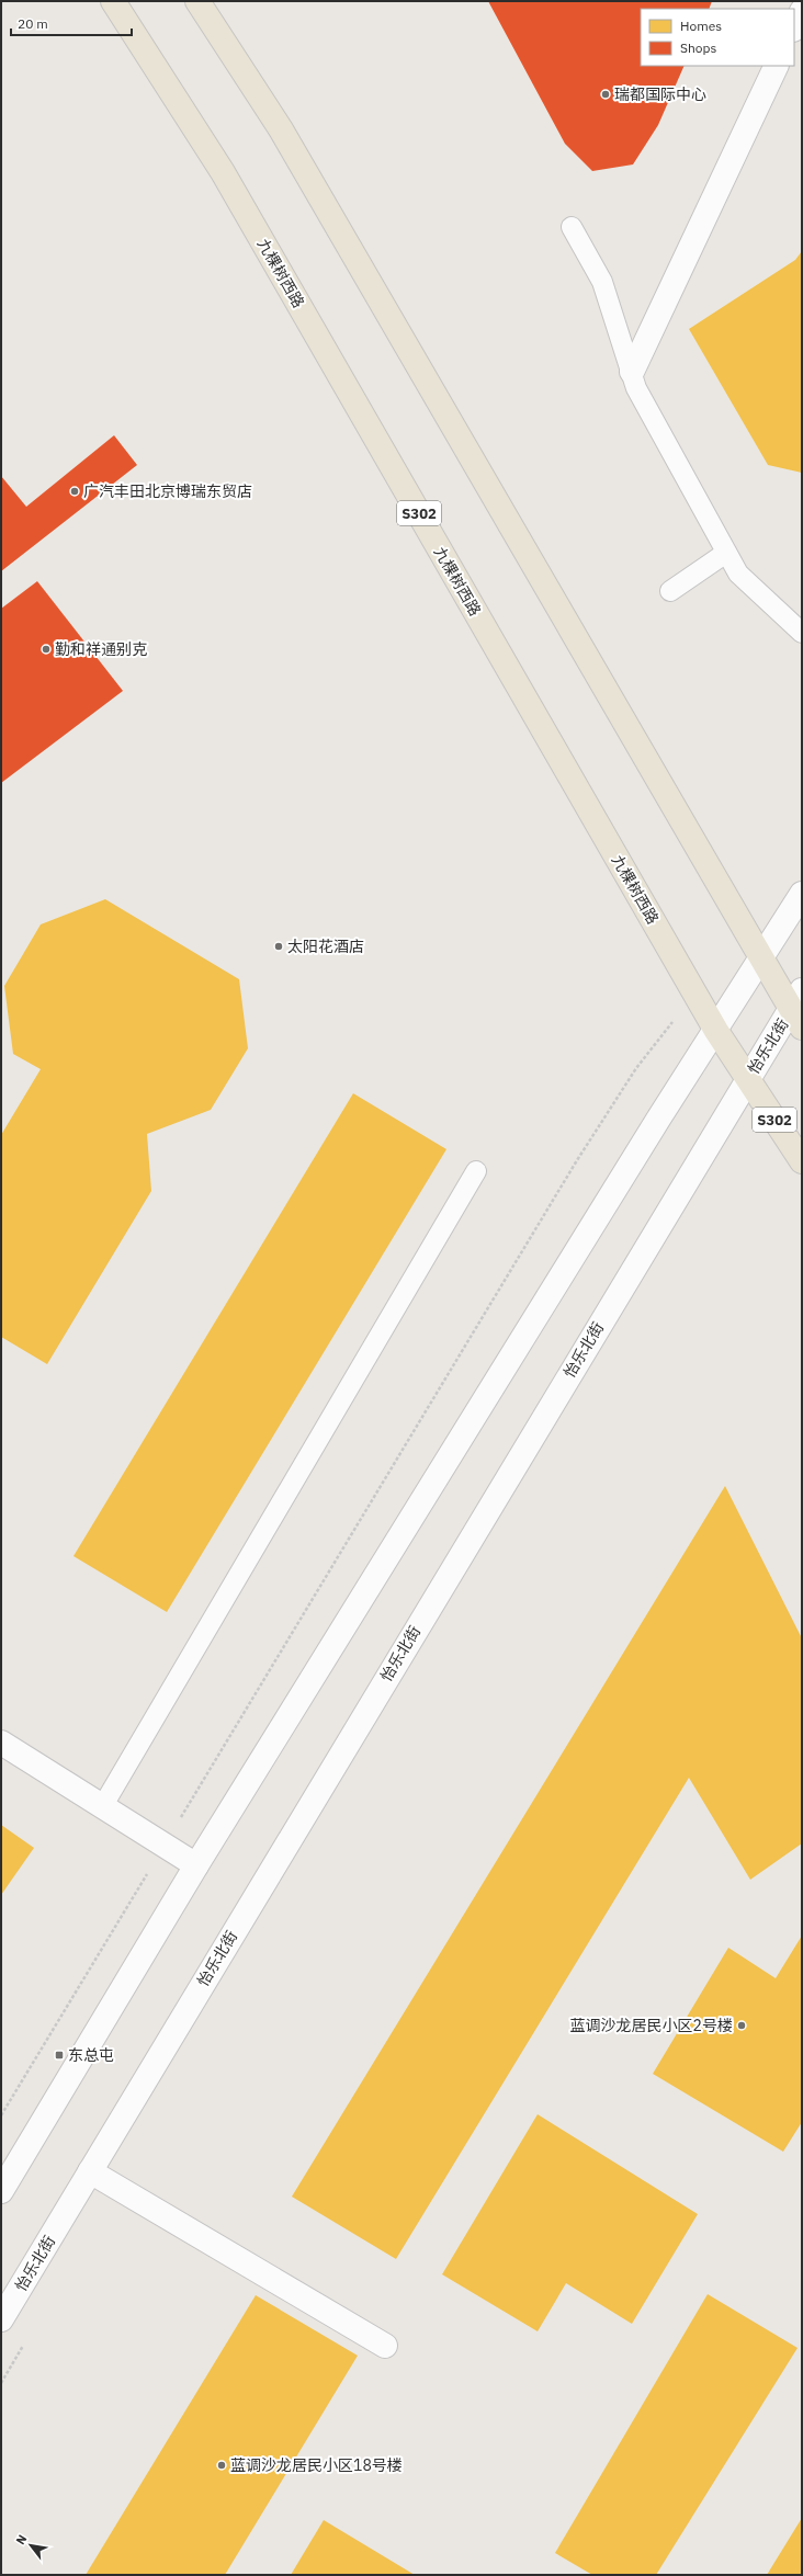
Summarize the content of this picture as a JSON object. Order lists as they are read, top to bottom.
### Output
{
  "streets": {
    "main road": ["九棵树西路", "S302", "怡乐北街"]
  },
  "crossings": [
    ["九棵树西路", "怡乐北街"]
  ],
  "places": {
    "other": [
      "瑞都国际中心",
      "广汽丰田北京博瑞东贸店",
      "勤和祥通别克",
      "太阳花酒店",
      "蓝调沙龙居民小区2号楼",
      "蓝调沙龙居民小区18号楼"
    ],
    "transit": ["东总屯"]
  },
  "legend": ["Homes", "Shops"],
  "scale_bar": "20 m",
  "north": "top left"
}
